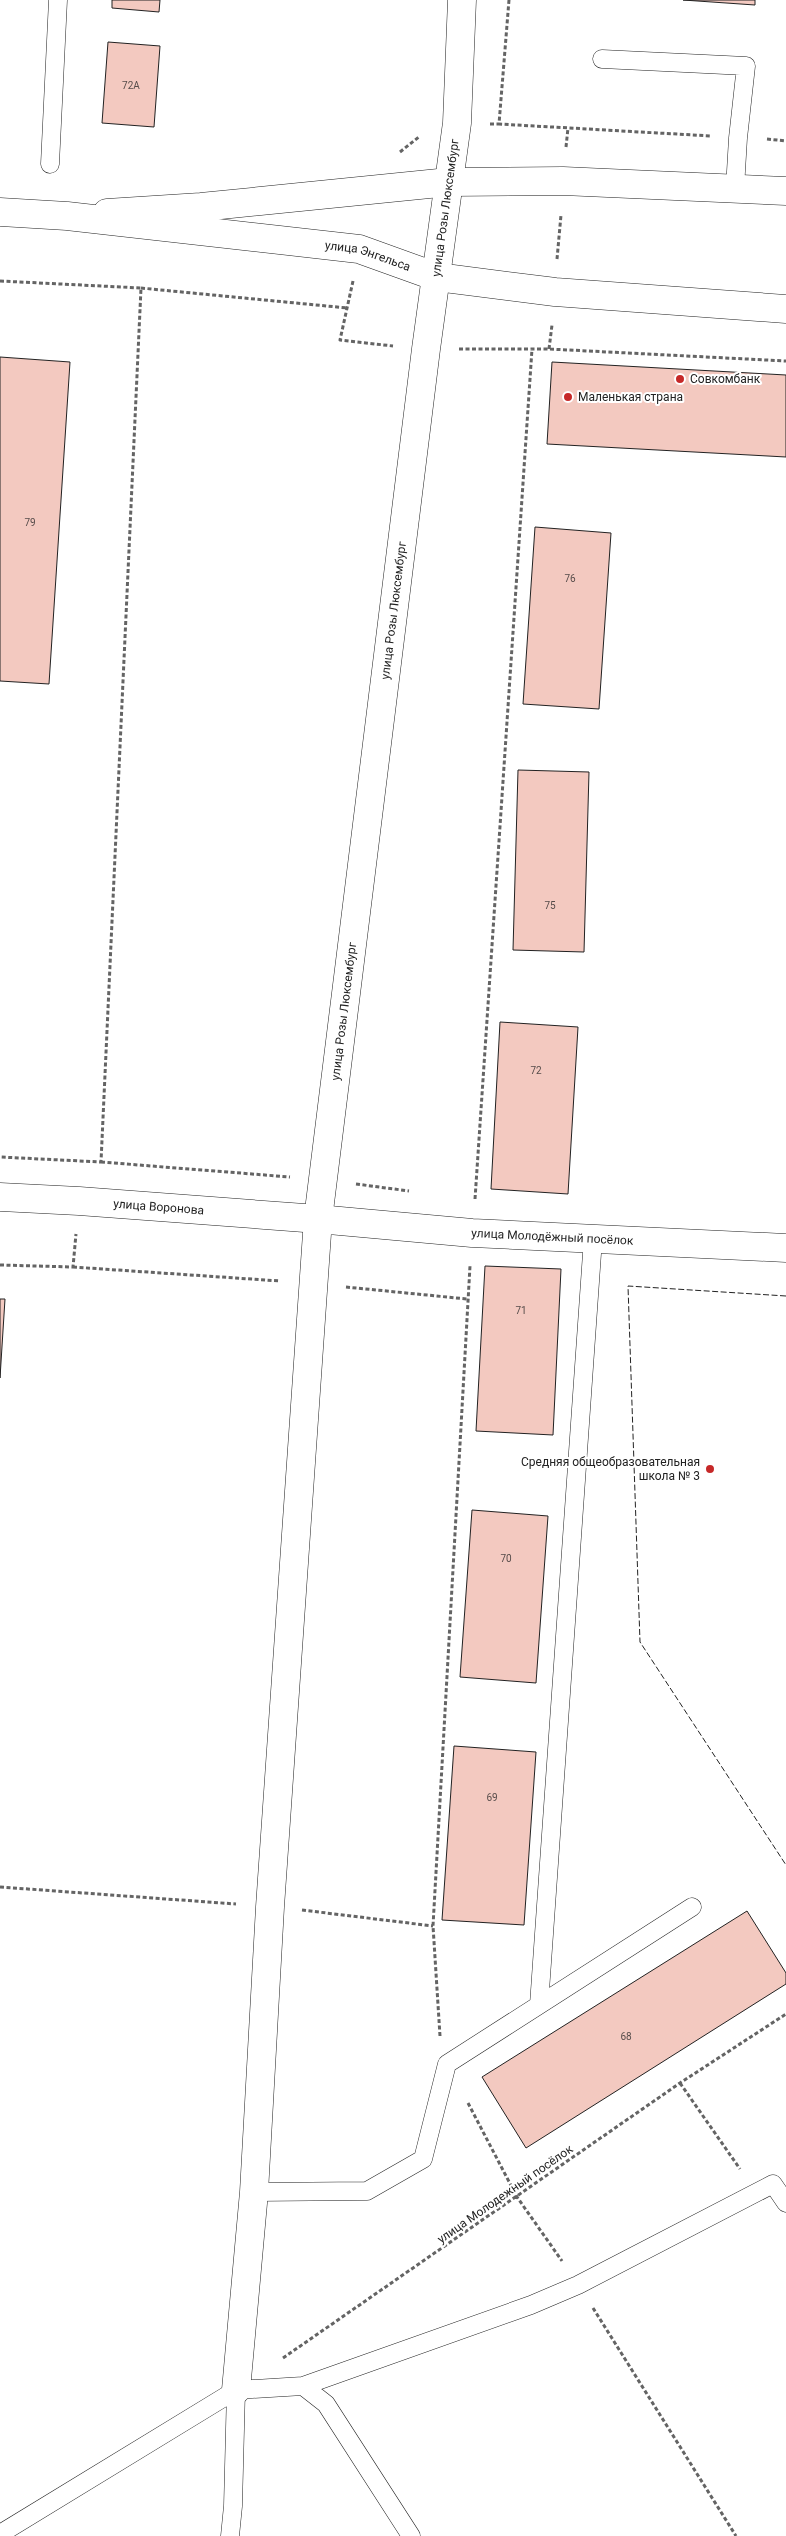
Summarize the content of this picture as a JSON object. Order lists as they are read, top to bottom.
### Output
{
  "streets": {
    "street": [
      "улица Розы Люксембург",
      "улица Энгельса",
      "улица Воронова",
      "улица Молодёжный посёлок"
    ],
    "path": ["улица Молодежный посёлок"]
  },
  "crossings": [
    ["улица Розы Люксембург", "улица Энгельса"],
    ["улица Розы Люксембург", "улица Воронова"],
    ["улица Розы Люксембург", "улица Молодёжный посёлок"],
    ["улица Розы Люксембург", "улица Молодежный посёлок"],
    ["улица Воронова", "улица Молодёжный посёлок"]
  ],
  "places": ["Совкомбанк", "Маленькая страна", "Средняя общеобразовательная школа № 3"],
  "house_numbers": [
    "72А",
    "79",
    "76",
    "75",
    "72",
    "71",
    "70",
    "69",
    "68"
  ]
}
